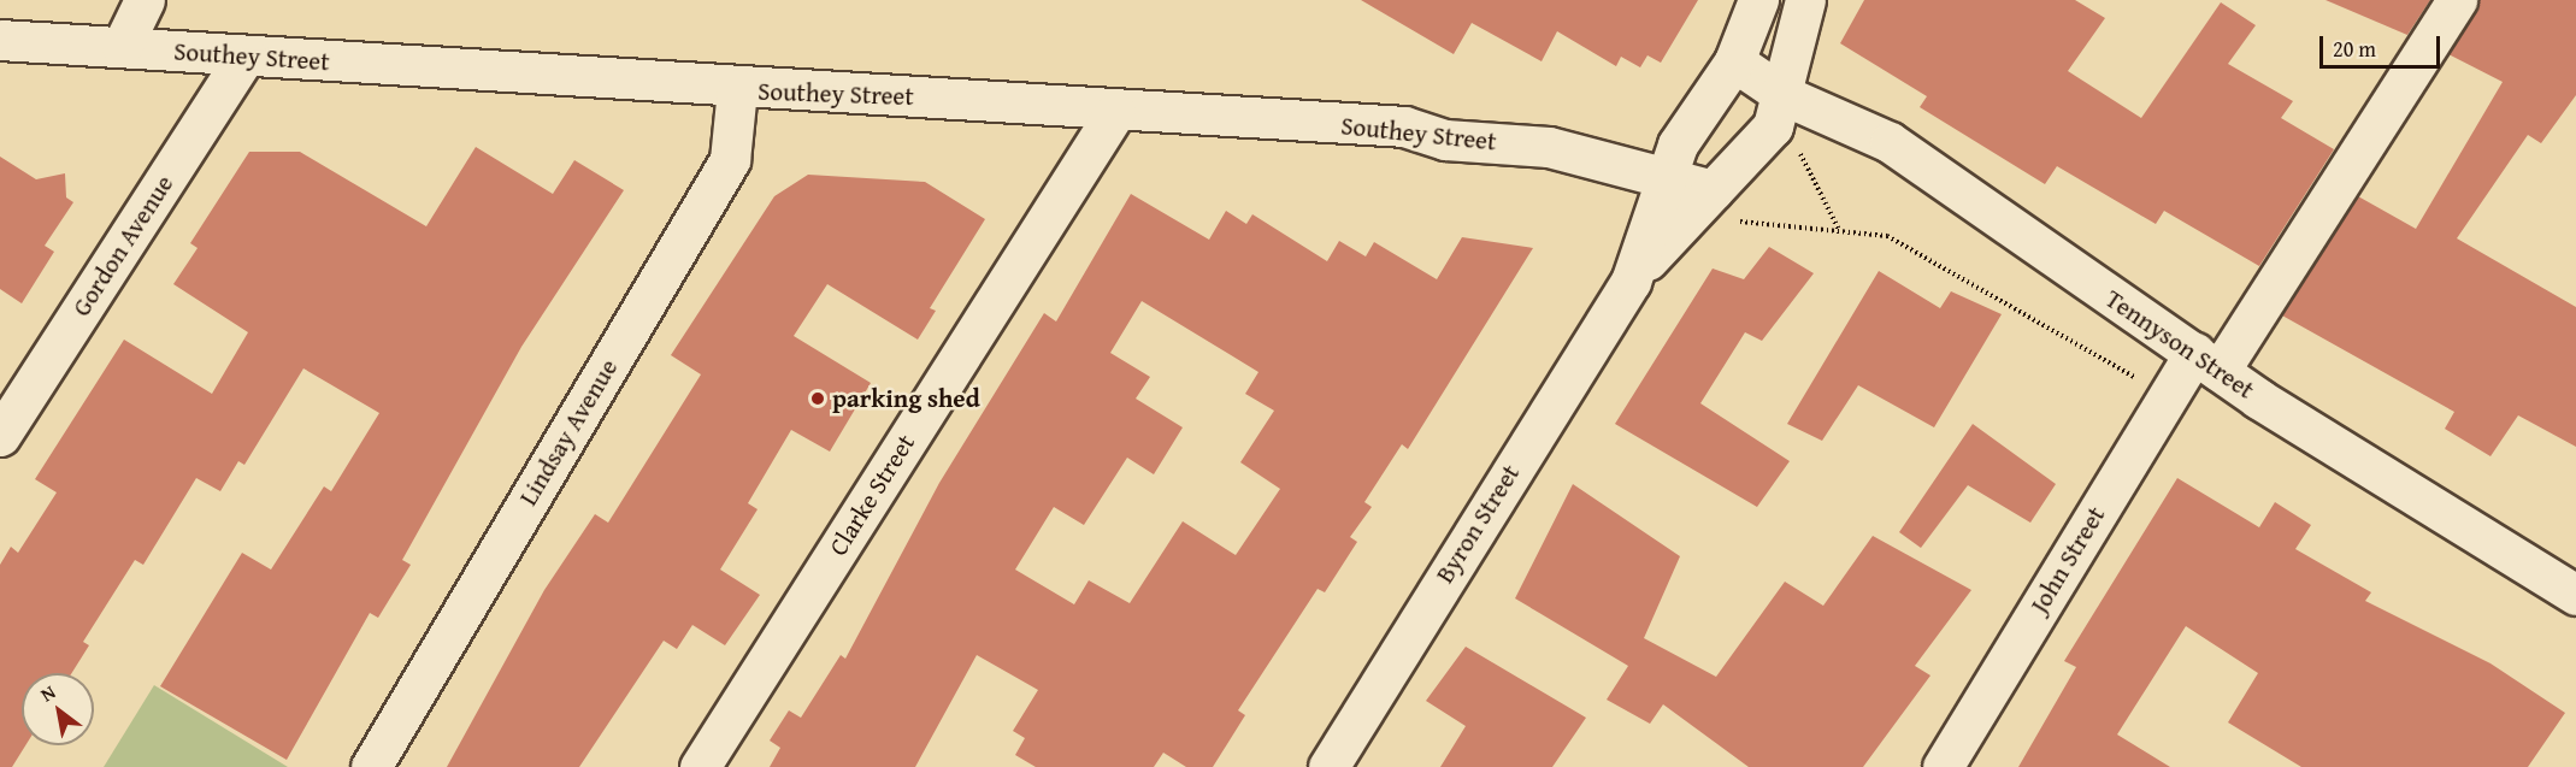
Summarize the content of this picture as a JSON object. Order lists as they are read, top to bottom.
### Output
{
  "streets": {
    "street": [
      "Southey Street",
      "Gordon Avenue",
      "Tennyson Street",
      "Lindsay Avenue",
      "Clarke Street",
      "Byron Street",
      "John Street"
    ]
  },
  "crossings": [
    ["Southey Street", "Gordon Avenue"],
    ["Southey Street", "Lindsay Avenue"],
    ["Southey Street", "Clarke Street"],
    ["Southey Street", "Byron Street"],
    ["Tennyson Street", "Byron Street"],
    ["Tennyson Street", "John Street"]
  ],
  "places": ["parking shed"],
  "scale_bar": "20 m",
  "north": "top left"
}
